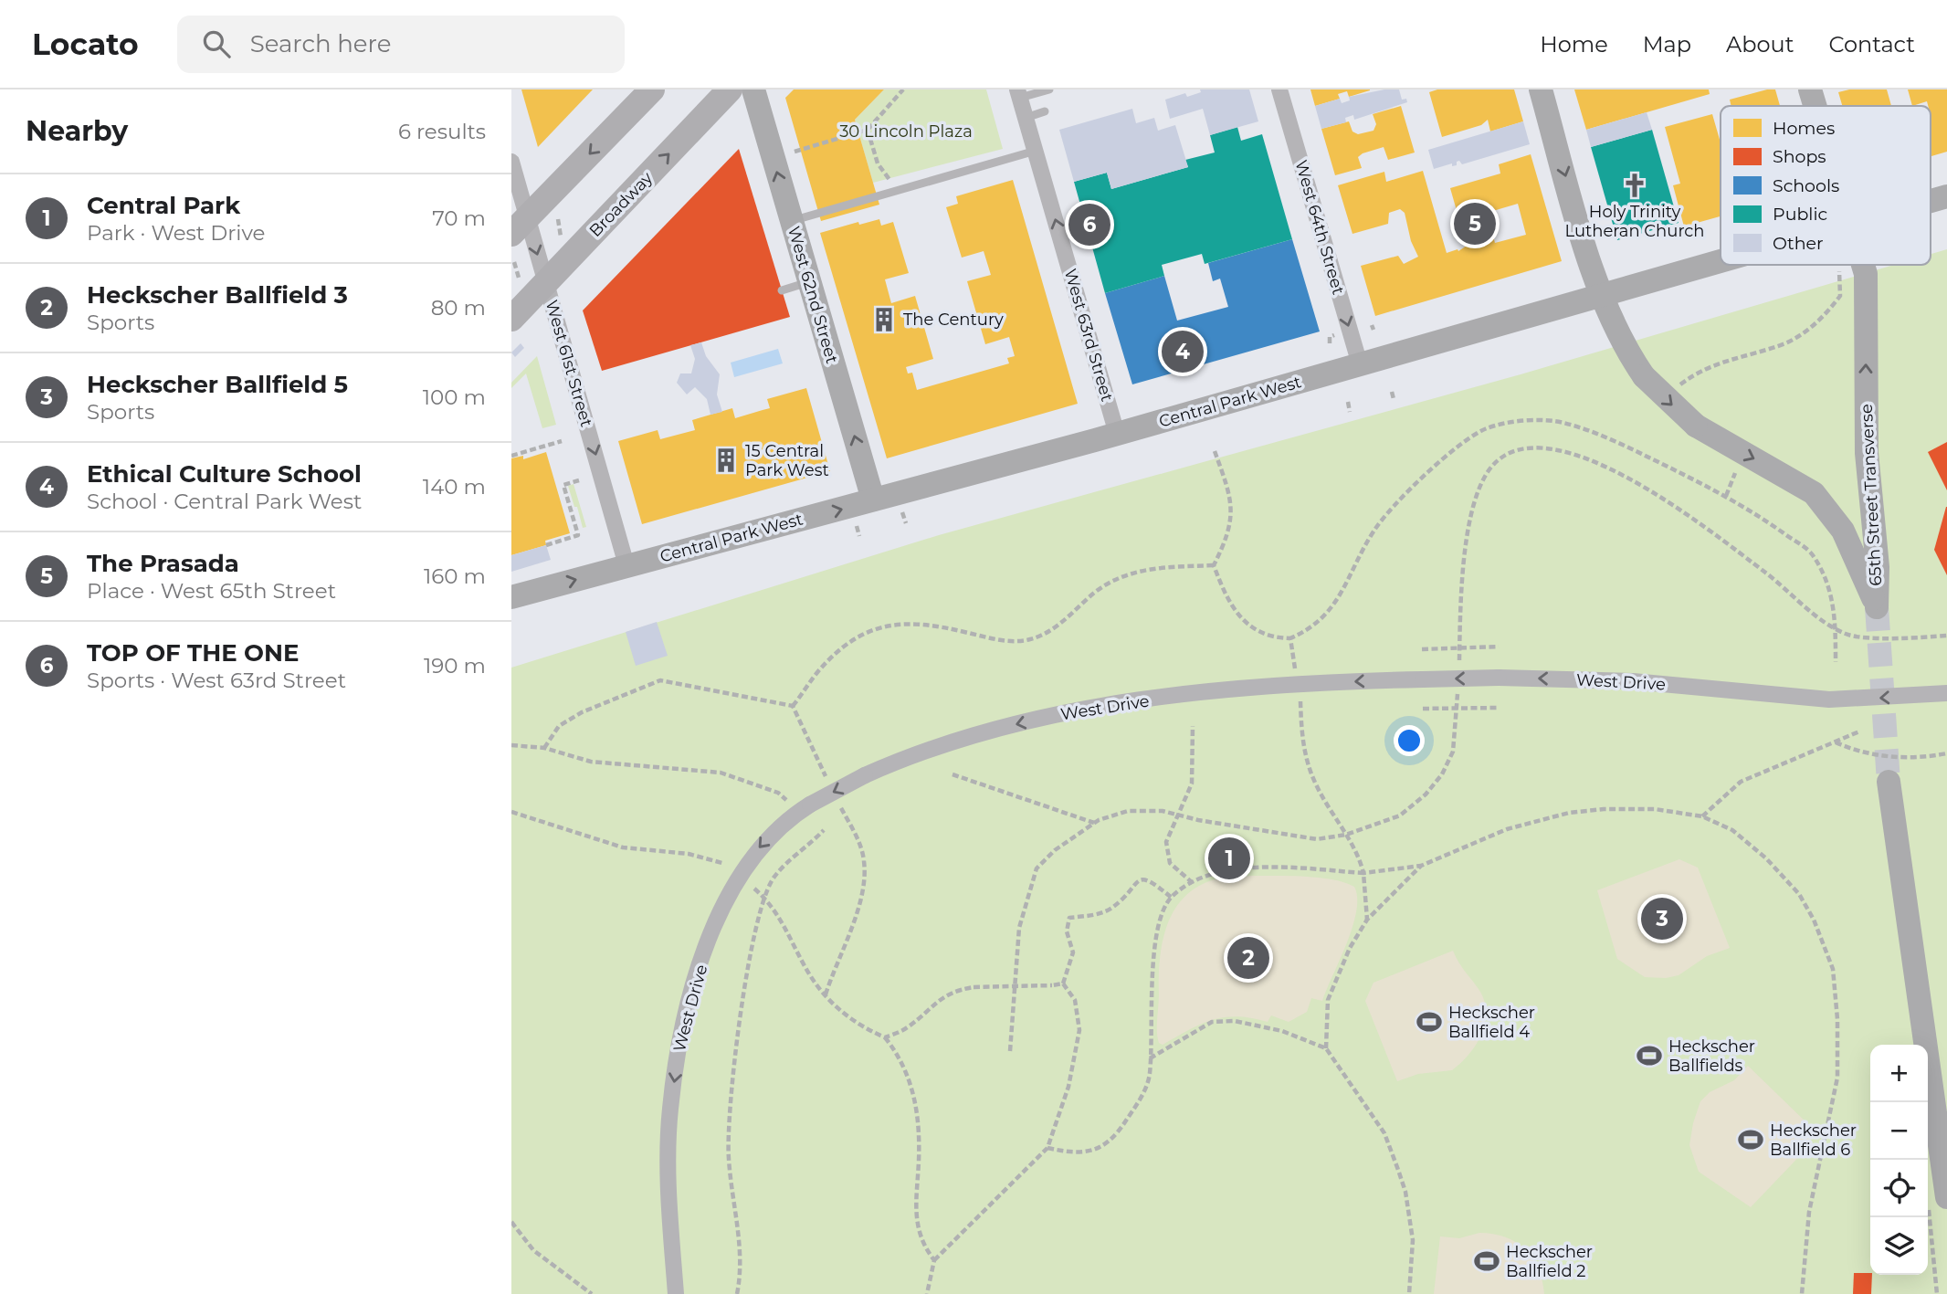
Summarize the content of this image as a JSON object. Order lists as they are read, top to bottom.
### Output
{
  "streets": {
    "main road": [
      "Broadway",
      "West 62nd Street",
      "Central Park West",
      "65th Street Transverse"
    ],
    "street": [
      "West 64th Street",
      "West 63rd Street",
      "West 61st Street",
      "West Drive"
    ]
  },
  "crossings": [
    ["Broadway", "West 61st Street"],
    ["West 64th Street", "Central Park West"],
    ["West 62nd Street", "Central Park West"],
    ["West 63rd Street", "Central Park West"],
    ["West 61st Street", "Central Park West"],
    ["Central Park West", "65th Street Transverse"]
  ],
  "one_way": [
    "West 64th Street",
    "West 62nd Street",
    "West 63rd Street",
    "West 61st Street",
    "West Drive"
  ],
  "parks": ["30 Lincoln Plaza"],
  "places": {
    "church": ["Holy Trinity Lutheran Church"],
    "building": ["The Century", "15 Central Park West"],
    "sports": [
      "Heckscher Ballfield 4",
      "Heckscher Ballfields",
      "Heckscher Ballfield 6",
      "Heckscher Ballfield 2"
    ]
  },
  "legend": [
    "Homes",
    "Shops",
    "Schools",
    "Public",
    "Other"
  ],
  "page": {
    "header": "Locato",
    "search": "Search here",
    "nav": [
      "Home",
      "Map",
      "About",
      "Contact"
    ],
    "heading": ["Nearby", "6 results"],
    "list": [
      {
        "mark": "1",
        "name": "Central Park",
        "note": "Park · West Drive",
        "value": "70 m"
      },
      {
        "mark": "2",
        "name": "Heckscher Ballfield 3",
        "note": "Sports",
        "value": "80 m"
      },
      {
        "mark": "3",
        "name": "Heckscher Ballfield 5",
        "note": "Sports",
        "value": "100 m"
      },
      {
        "mark": "4",
        "name": "Ethical Culture School",
        "note": "School · Central Park West",
        "value": "140 m"
      },
      {
        "mark": "5",
        "name": "The Prasada",
        "note": "Place · West 65th Street",
        "value": "160 m"
      },
      {
        "mark": "6",
        "name": "TOP OF THE ONE",
        "note": "Sports · West 63rd Street",
        "value": "190 m"
      }
    ],
    "pins": [
      "5",
      "6",
      "4",
      "1",
      "3",
      "2"
    ],
    "map_buttons": ["+", "−"]
  }
}
